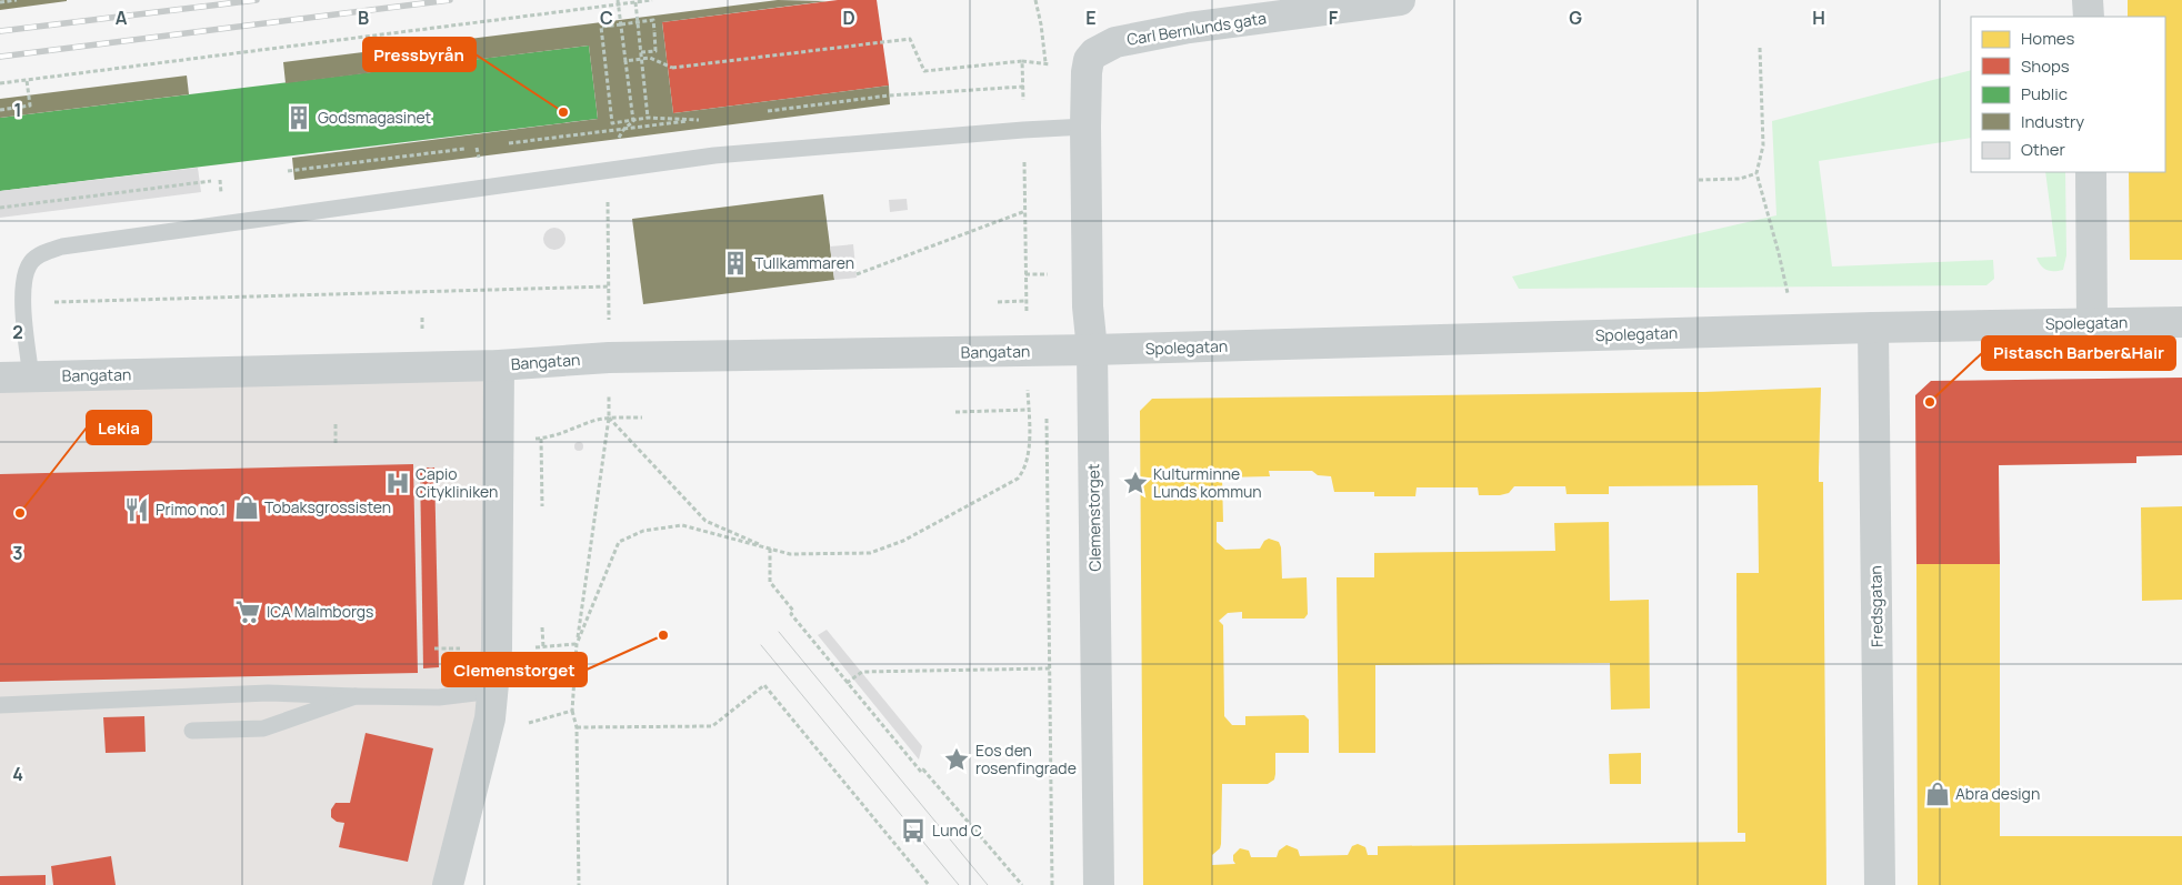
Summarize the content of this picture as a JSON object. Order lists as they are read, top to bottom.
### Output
{
  "streets": {
    "street": [
      "Carl Bernlunds gata",
      "Spolegatan",
      "Bangatan",
      "Clemenstorget",
      "Fredsgatan"
    ]
  },
  "crossings": [
    ["Carl Bernlunds gata", "Spolegatan"],
    ["Carl Bernlunds gata", "Bangatan"],
    ["Carl Bernlunds gata", "Clemenstorget"],
    ["Spolegatan", "Bangatan"],
    ["Spolegatan", "Clemenstorget"],
    ["Spolegatan", "Fredsgatan"],
    ["Bangatan", "Clemenstorget"]
  ],
  "places": {
    "other": [
      "Pressbyrån",
      "Pistasch Barber&Hair",
      "Lekia",
      "Clemenstorget"
    ],
    "building": ["Godsmagasinet", "Tullkammaren"],
    "hospital": ["Capio Citykliniken"],
    "place": ["Kulturminne Lunds kommun", "Eos den rosenfingrade"],
    "shop": ["Tobaksgrossisten", "Abra design"],
    "restaurant": ["Primo no.1"],
    "supermarket": ["ICA Malmborgs"],
    "bus stop": ["Lund C"]
  },
  "legend": [
    "Homes",
    "Shops",
    "Public",
    "Industry",
    "Other"
  ],
  "grid": {
    "columns": [
      "A",
      "B",
      "C",
      "D",
      "E",
      "F",
      "G",
      "H"
    ],
    "rows": [
      "1",
      "2",
      "3",
      "4"
    ]
  }
}
